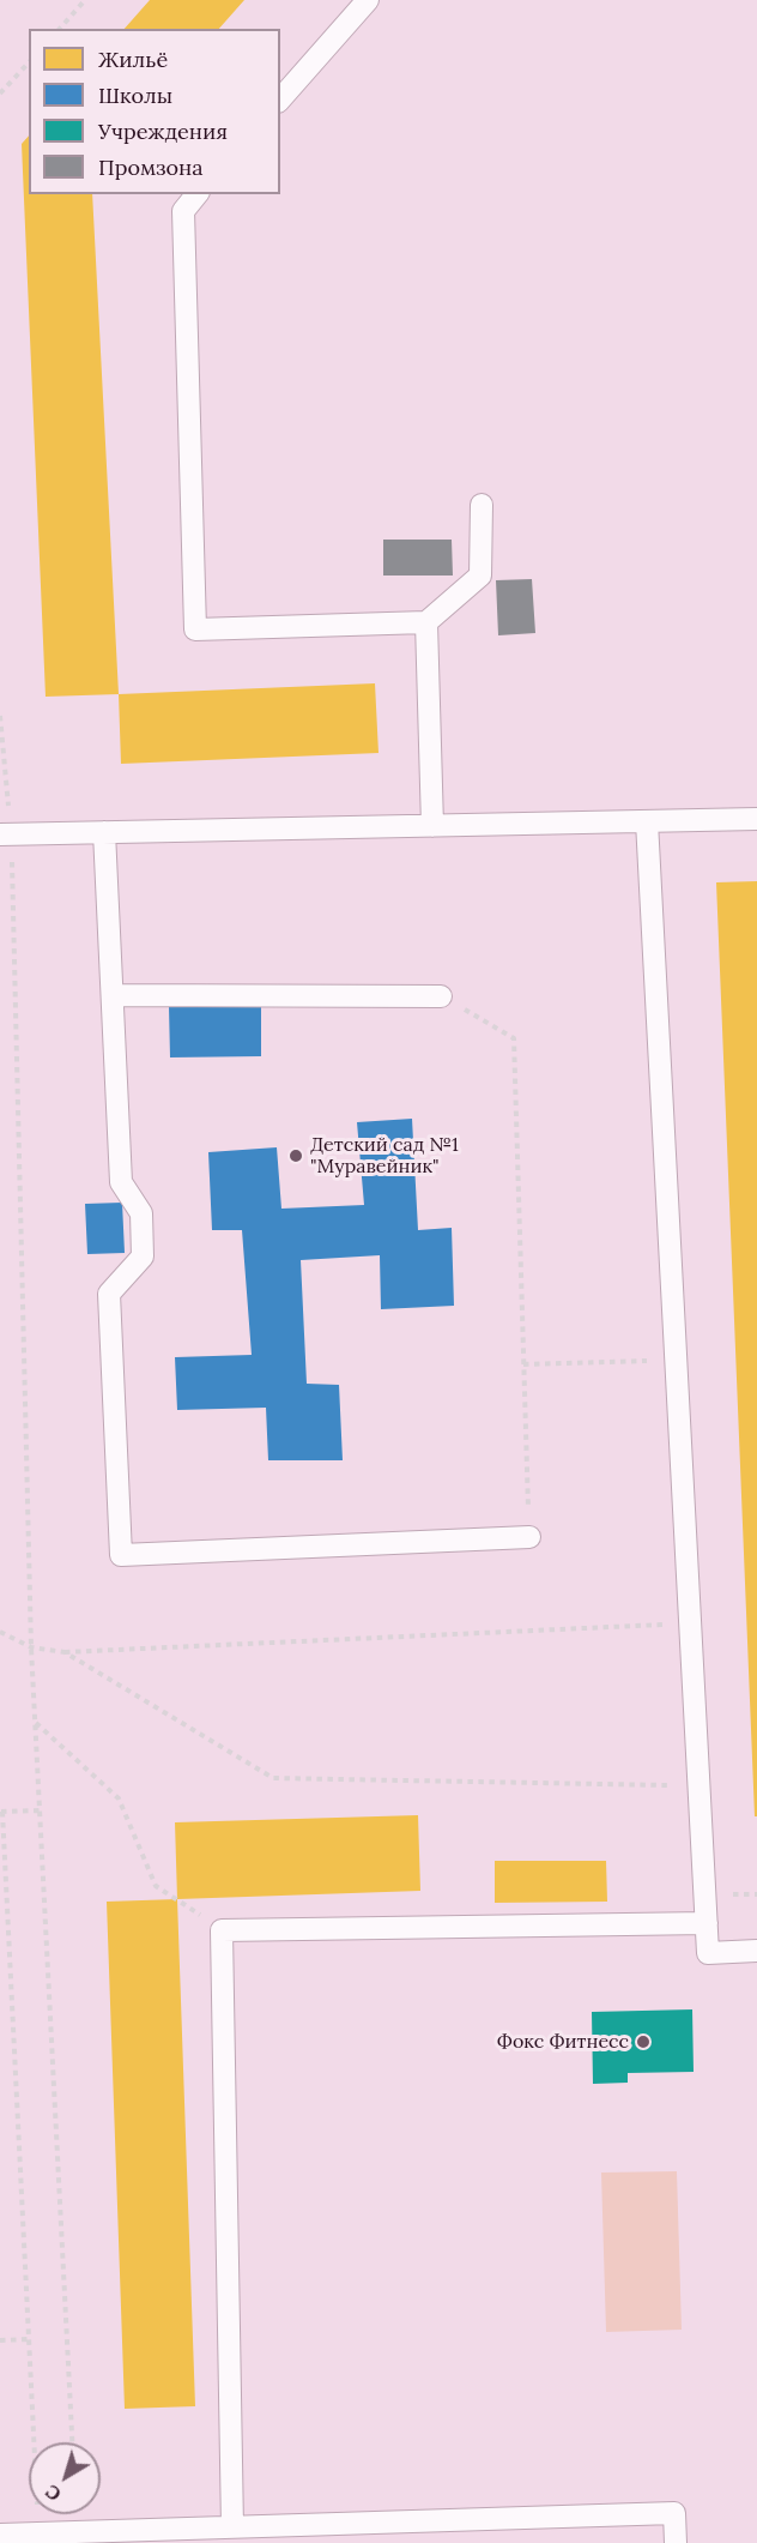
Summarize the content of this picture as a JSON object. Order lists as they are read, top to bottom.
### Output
{
  "places": ["Детский сад №1 \"Муравейник\"", "Фокс Фитнесс"],
  "legend": [
    "Жильё",
    "Школы",
    "Учреждения",
    "Промзона"
  ],
  "north": "bottom left"
}
